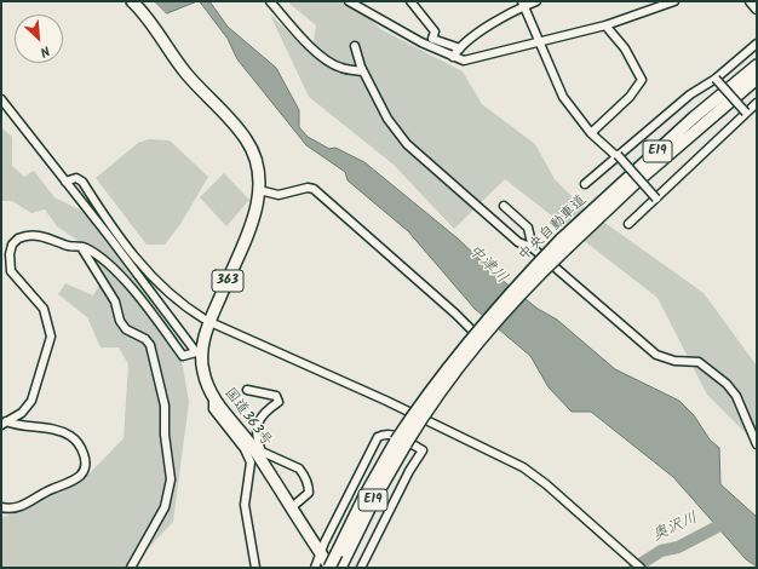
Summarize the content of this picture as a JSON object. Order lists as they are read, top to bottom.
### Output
{
  "streets": {
    "highway": [
      "E19",
      "中央自動車道",
      "363",
      "国道363号"
    ]
  },
  "crossings": [
    ["中央自動車道", "国道363号"]
  ],
  "water": ["中津川", "奥沢川"],
  "north": "bottom right"
}
